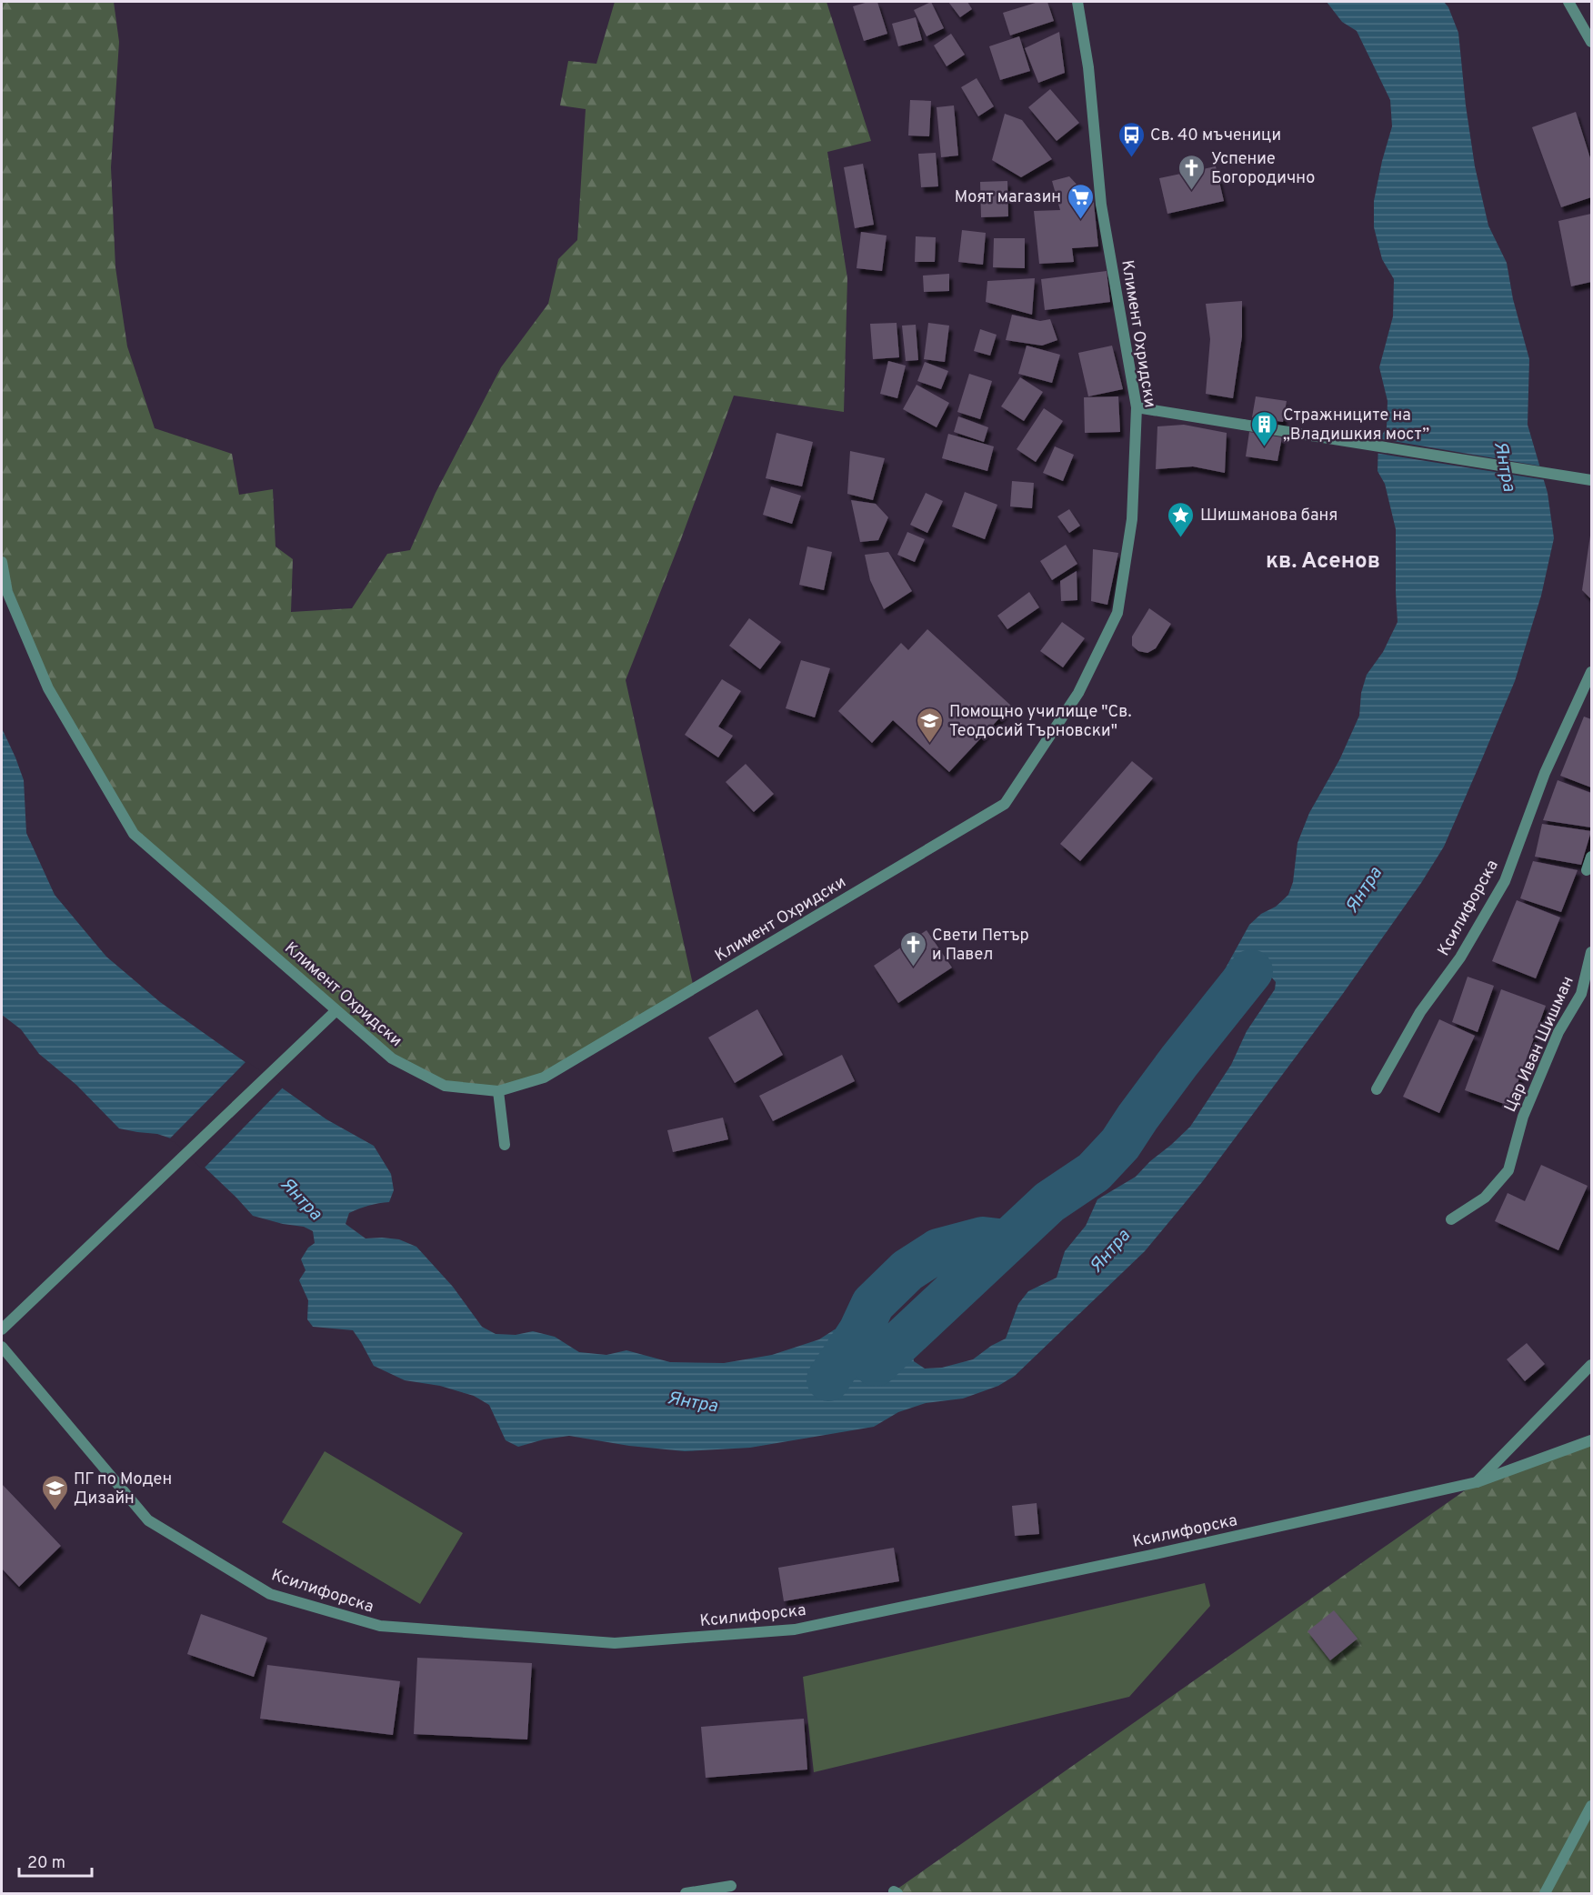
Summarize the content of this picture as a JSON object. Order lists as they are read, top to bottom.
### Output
{
  "streets": {
    "street": ["Климент Охридски", "Ксилифорска", "Цар Иван Шишман"]
  },
  "districts": ["кв. Асенов"],
  "water": ["Янтра"],
  "places": {
    "bus stop": ["Св. 40 мъченици"],
    "church": ["Успение Богородично", "Свети Петър и Павел"],
    "supermarket": ["Моят магазин"],
    "building": ["Стражниците на „Владишкия мост”"],
    "place": ["Шишманова баня"],
    "school or university": ["Помощно училище \"Св. Теодосий Търновски\"", "ПГ по Моден Дизайн"]
  },
  "scale_bar": "20 m"
}
